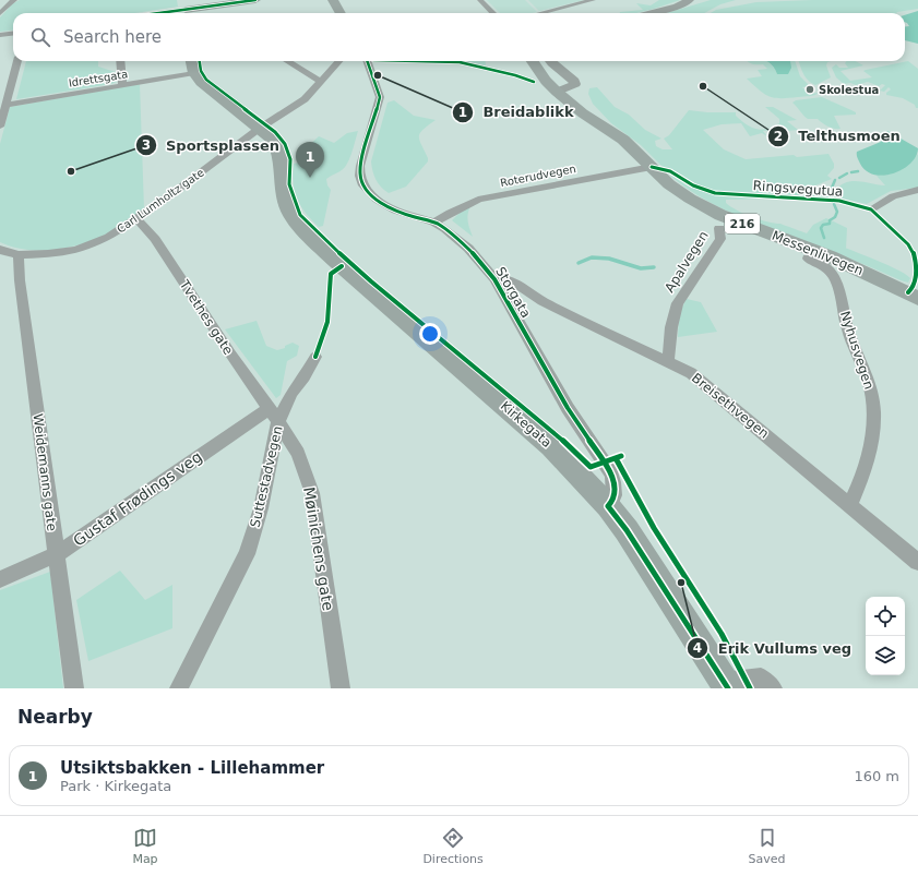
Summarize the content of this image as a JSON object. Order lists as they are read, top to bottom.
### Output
{
  "streets": {
    "main road": ["216", "Messenlivegen", "Kirkegata"],
    "street": [
      "Idrettsgata",
      "Roterudvegen",
      "Carl Lumholtz gate",
      "Apalvegen",
      "Storgata",
      "Tvethes gate",
      "Nyhusvegen",
      "Breisethvegen",
      "Weidemanns gate",
      "Suttestadvegen",
      "Gustaf Frødings veg",
      "Møinichens gate"
    ],
    "cycle path": ["Ringsvegutua"]
  },
  "crossings": [
    ["Idrettsgata", "Kirkegata"],
    ["Roterudvegen", "216"],
    ["Roterudvegen", "Messenlivegen"],
    ["Roterudvegen", "Storgata"],
    ["Carl Lumholtz gate", "Tvethes gate"],
    ["Carl Lumholtz gate", "Kirkegata"],
    ["Carl Lumholtz gate", "Weidemanns gate"],
    ["216", "Messenlivegen"],
    ["Apalvegen", "Breisethvegen"],
    ["Storgata", "Breisethvegen"],
    ["Storgata", "Kirkegata"],
    ["Tvethes gate", "Suttestadvegen"],
    ["Tvethes gate", "Gustaf Frødings veg"],
    ["Tvethes gate", "Møinichens gate"],
    ["Nyhusvegen", "Breisethvegen"],
    ["Weidemanns gate", "Gustaf Frødings veg"],
    ["Suttestadvegen", "Gustaf Frødings veg"],
    ["Suttestadvegen", "Møinichens gate"],
    ["Gustaf Frødings veg", "Møinichens gate"]
  ],
  "places": [
    "Breidablikk",
    "Telthusmoen",
    "Skolestua",
    "Sportsplassen",
    "Erik Vullums veg"
  ],
  "page": {
    "search": "Search here",
    "pins": "1",
    "heading": "Nearby",
    "list": [
      {
        "mark": "1",
        "name": "Utsiktsbakken - Lillehammer",
        "note": "Park · Kirkegata",
        "value": "160 m"
      }
    ],
    "nav": ["Map", "Directions", "Saved"]
  }
}
